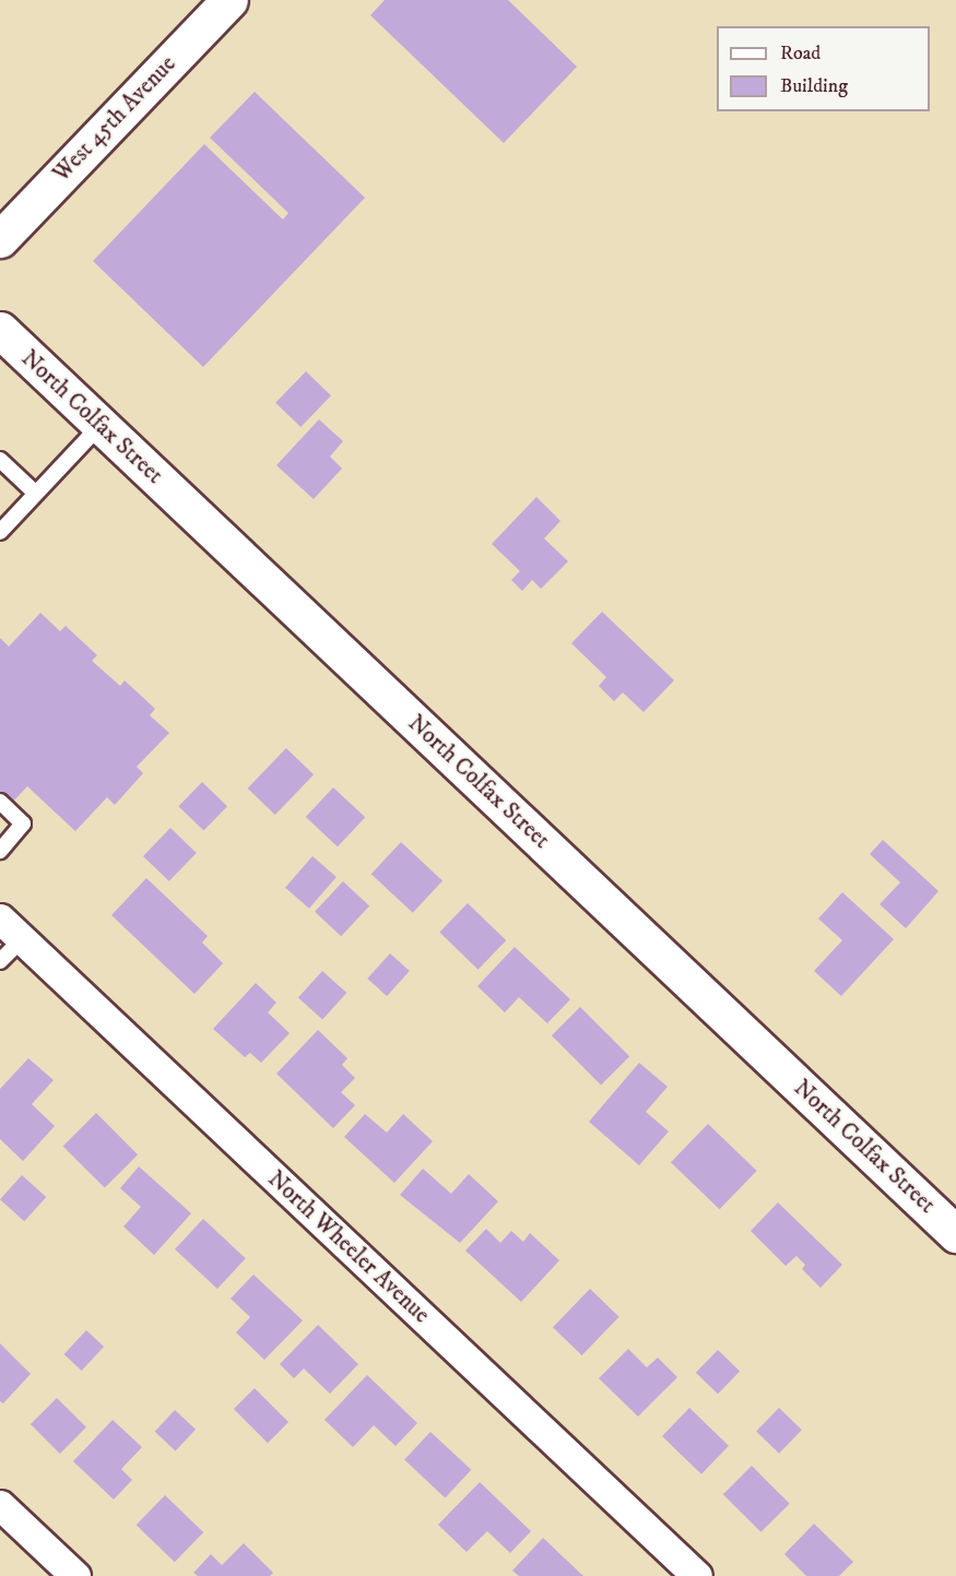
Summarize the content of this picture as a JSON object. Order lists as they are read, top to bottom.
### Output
{
  "streets": {
    "street": ["West 45th Avenue", "North Colfax Street", "North Wheeler Avenue"]
  },
  "legend": ["Road", "Building"]
}
